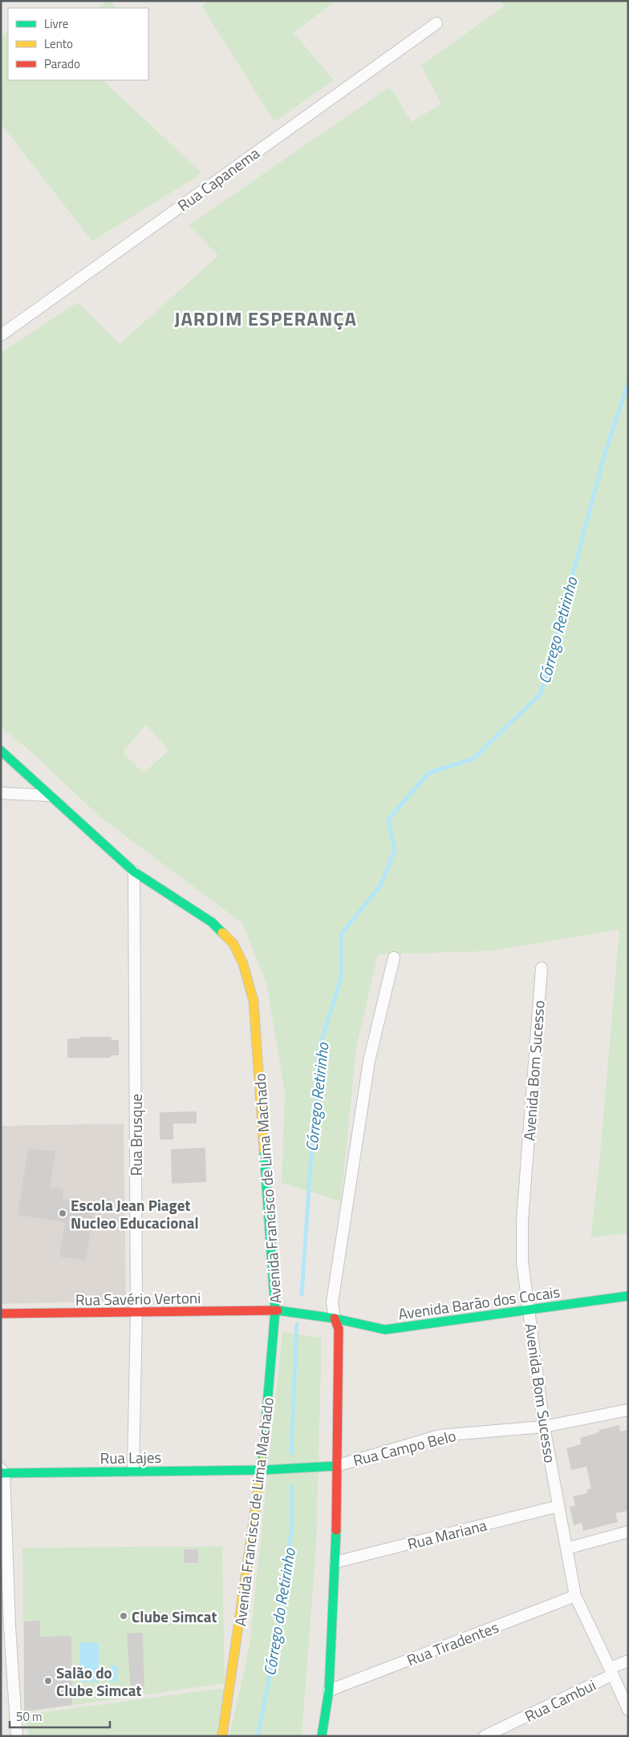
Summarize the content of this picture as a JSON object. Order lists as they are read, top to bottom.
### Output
{
  "streets": {
    "street": [
      "Rua Capanema",
      "Avenida Bom Sucesso",
      "Rua Brusque",
      "Avenida Francisco de Lima Machado",
      "Rua Savério Vertoni",
      "Avenida Barão dos Cocais",
      "Rua Campo Belo",
      "Rua Lajes",
      "Rua Mariana",
      "Rua Tiradentes",
      "Rua Cambui"
    ]
  },
  "crossings": [
    ["Avenida Bom Sucesso", "Avenida Barão dos Cocais"],
    ["Avenida Bom Sucesso", "Rua Campo Belo"],
    ["Avenida Bom Sucesso", "Rua Mariana"],
    ["Avenida Bom Sucesso", "Rua Tiradentes"],
    ["Avenida Bom Sucesso", "Rua Cambui"],
    ["Rua Brusque", "Avenida Francisco de Lima Machado"],
    ["Rua Brusque", "Rua Savério Vertoni"],
    ["Rua Brusque", "Rua Lajes"],
    ["Avenida Francisco de Lima Machado", "Rua Savério Vertoni"],
    ["Avenida Francisco de Lima Machado", "Avenida Barão dos Cocais"],
    ["Avenida Francisco de Lima Machado", "Rua Lajes"],
    ["Rua Savério Vertoni", "Avenida Barão dos Cocais"],
    ["Rua Campo Belo", "Rua Lajes"]
  ],
  "districts": ["JARDIM ESPERANÇA"],
  "water": ["Córrego Retirinho", "Córrego do Retirinho"],
  "places": ["Escola Jean Piaget Nucleo Educacional", "Clube Simcat", "Salão do Clube Simcat"],
  "legend": ["Livre", "Lento", "Parado"],
  "scale_bar": "50 m"
}
